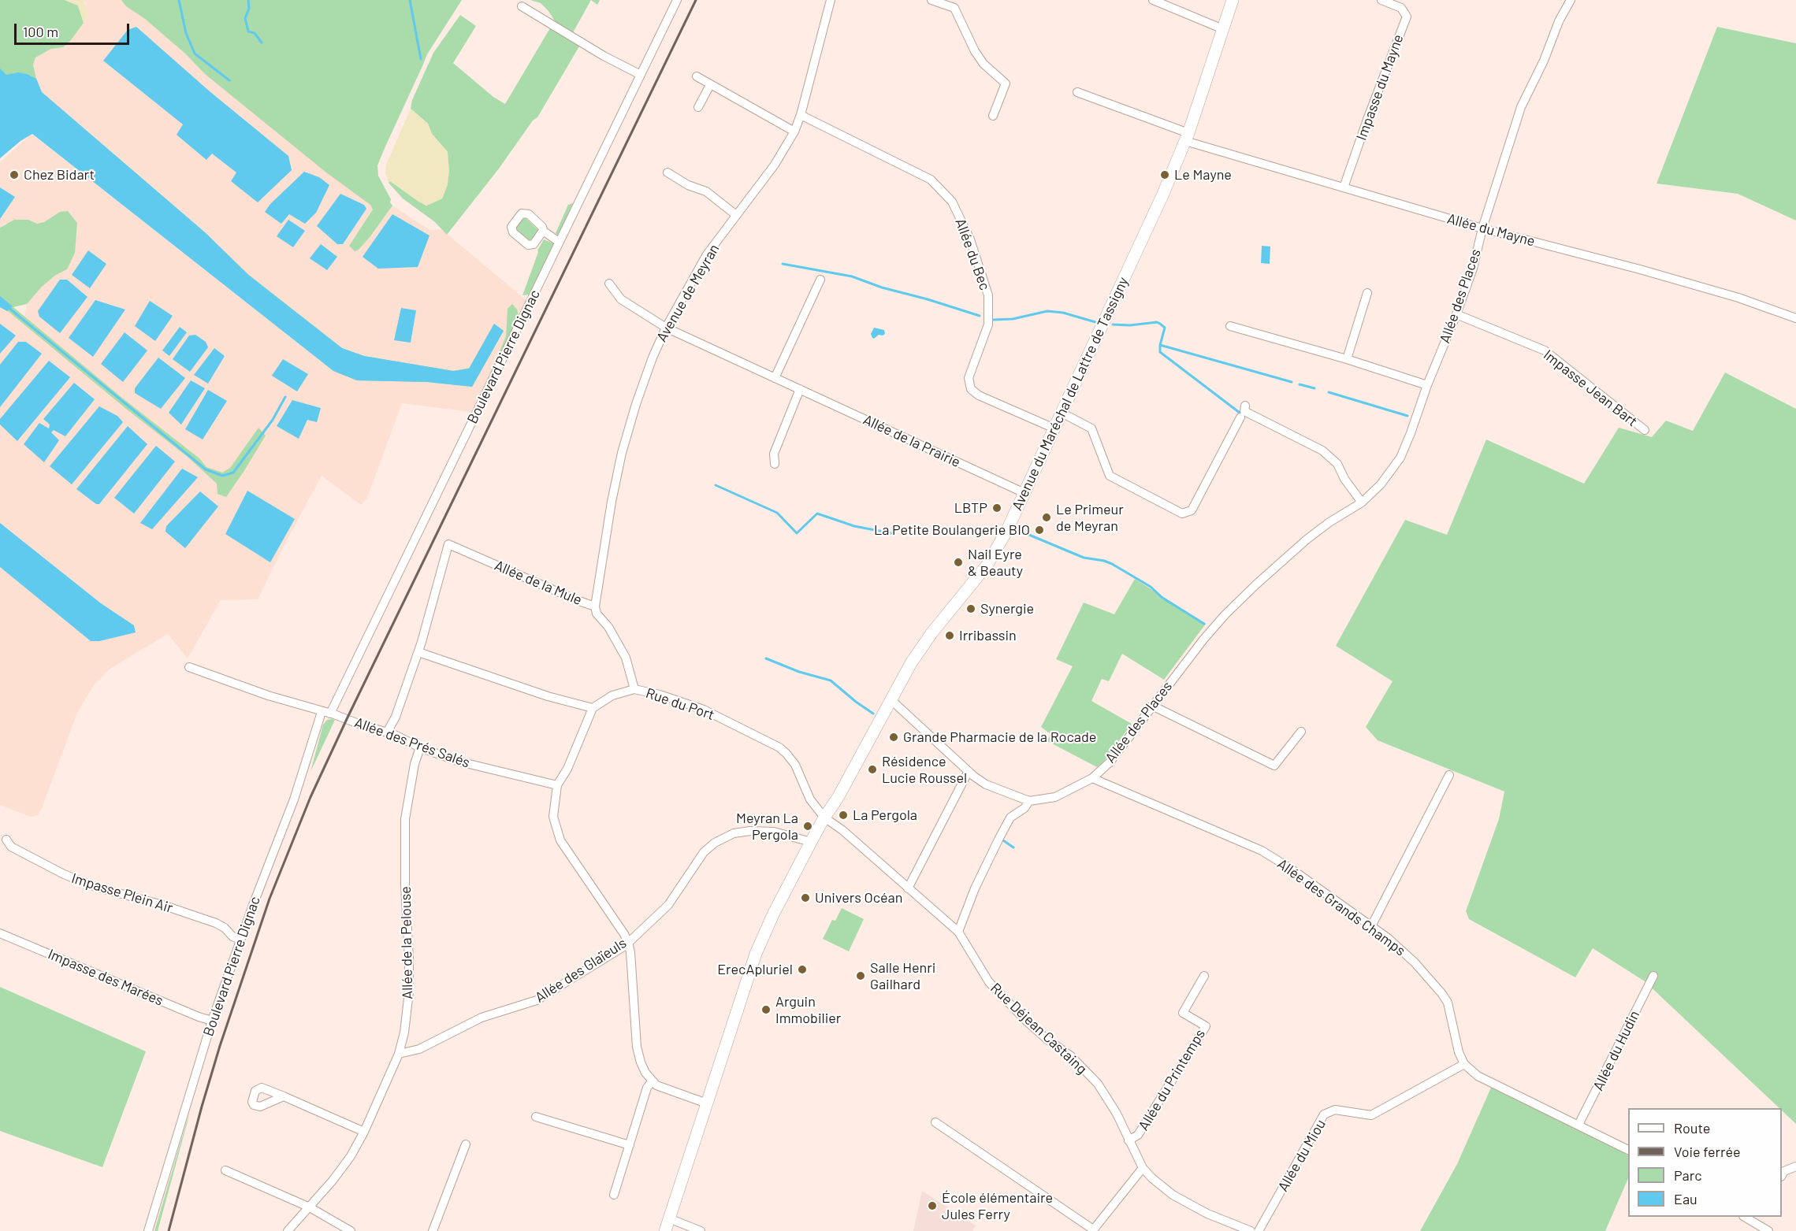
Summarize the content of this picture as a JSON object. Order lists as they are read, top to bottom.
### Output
{
  "streets": {
    "main road": ["Avenue du Maréchal de Lattre de Tassigny"],
    "street": [
      "Impasse du Mayne",
      "Allée du Mayne",
      "Allée du Bec",
      "Avenue de Meyran",
      "Allée des Places",
      "Boulevard Pierre Dignac",
      "Impasse Jean Bart",
      "Allée de la Prairie",
      "Allée de la Mule",
      "Rue du Port",
      "Allée des Prés Salés",
      "Impasse Plein Air",
      "Allée des Grands Champs",
      "Allée de la Pelouse",
      "Allée des Glaïeuls",
      "Impasse des Marées",
      "Rue Déjean Castaing",
      "Allée du Hudin",
      "Allée du Printemps",
      "Allée du Miou"
    ]
  },
  "crossings": [
    ["Impasse du Mayne", "Allée du Mayne"],
    ["Allée du Mayne", "Allée des Places"],
    ["Allée du Mayne", "Avenue du Maréchal de Lattre de Tassigny"],
    ["Allée du Bec", "Avenue de Meyran"],
    ["Allée du Bec", "Avenue du Maréchal de Lattre de Tassigny"],
    ["Avenue de Meyran", "Allée de la Prairie"],
    ["Avenue de Meyran", "Allée de la Mule"],
    ["Allée des Places", "Impasse Jean Bart"],
    ["Allée des Places", "Avenue du Maréchal de Lattre de Tassigny"],
    ["Allée des Places", "Allée des Grands Champs"],
    ["Boulevard Pierre Dignac", "Allée des Prés Salés"],
    ["Boulevard Pierre Dignac", "Impasse Plein Air"],
    ["Boulevard Pierre Dignac", "Impasse des Marées"],
    ["Avenue du Maréchal de Lattre de Tassigny", "Allée de la Prairie"],
    ["Avenue du Maréchal de Lattre de Tassigny", "Rue du Port"],
    ["Avenue du Maréchal de Lattre de Tassigny", "Allée des Glaïeuls"],
    ["Avenue du Maréchal de Lattre de Tassigny", "Rue Déjean Castaing"],
    ["Allée de la Mule", "Rue du Port"],
    ["Rue du Port", "Rue Déjean Castaing"],
    ["Allée des Prés Salés", "Allée de la Pelouse"],
    ["Allée des Grands Champs", "Allée du Miou"],
    ["Allée de la Pelouse", "Allée des Glaïeuls"],
    ["Rue Déjean Castaing", "Allée du Printemps"]
  ],
  "places": [
    "Chez Bidart",
    "Le Mayne",
    "LBTP",
    "Le Primeur de Meyran",
    "La Petite Boulangerie BIO",
    "Nail Eyre & Beauty",
    "Synergie",
    "Irribassin",
    "Grande Pharmacie de la Rocade",
    "Résidence Lucie Roussel",
    "La Pergola",
    "Meyran La Pergola",
    "Univers Océan",
    "ErecApluriel",
    "Salle Henri Gailhard",
    "Arguin Immobilier",
    "École élémentaire Jules Ferry"
  ],
  "legend": [
    "Route",
    "Voie ferrée",
    "Parc",
    "Eau"
  ],
  "scale_bar": "100 m"
}
